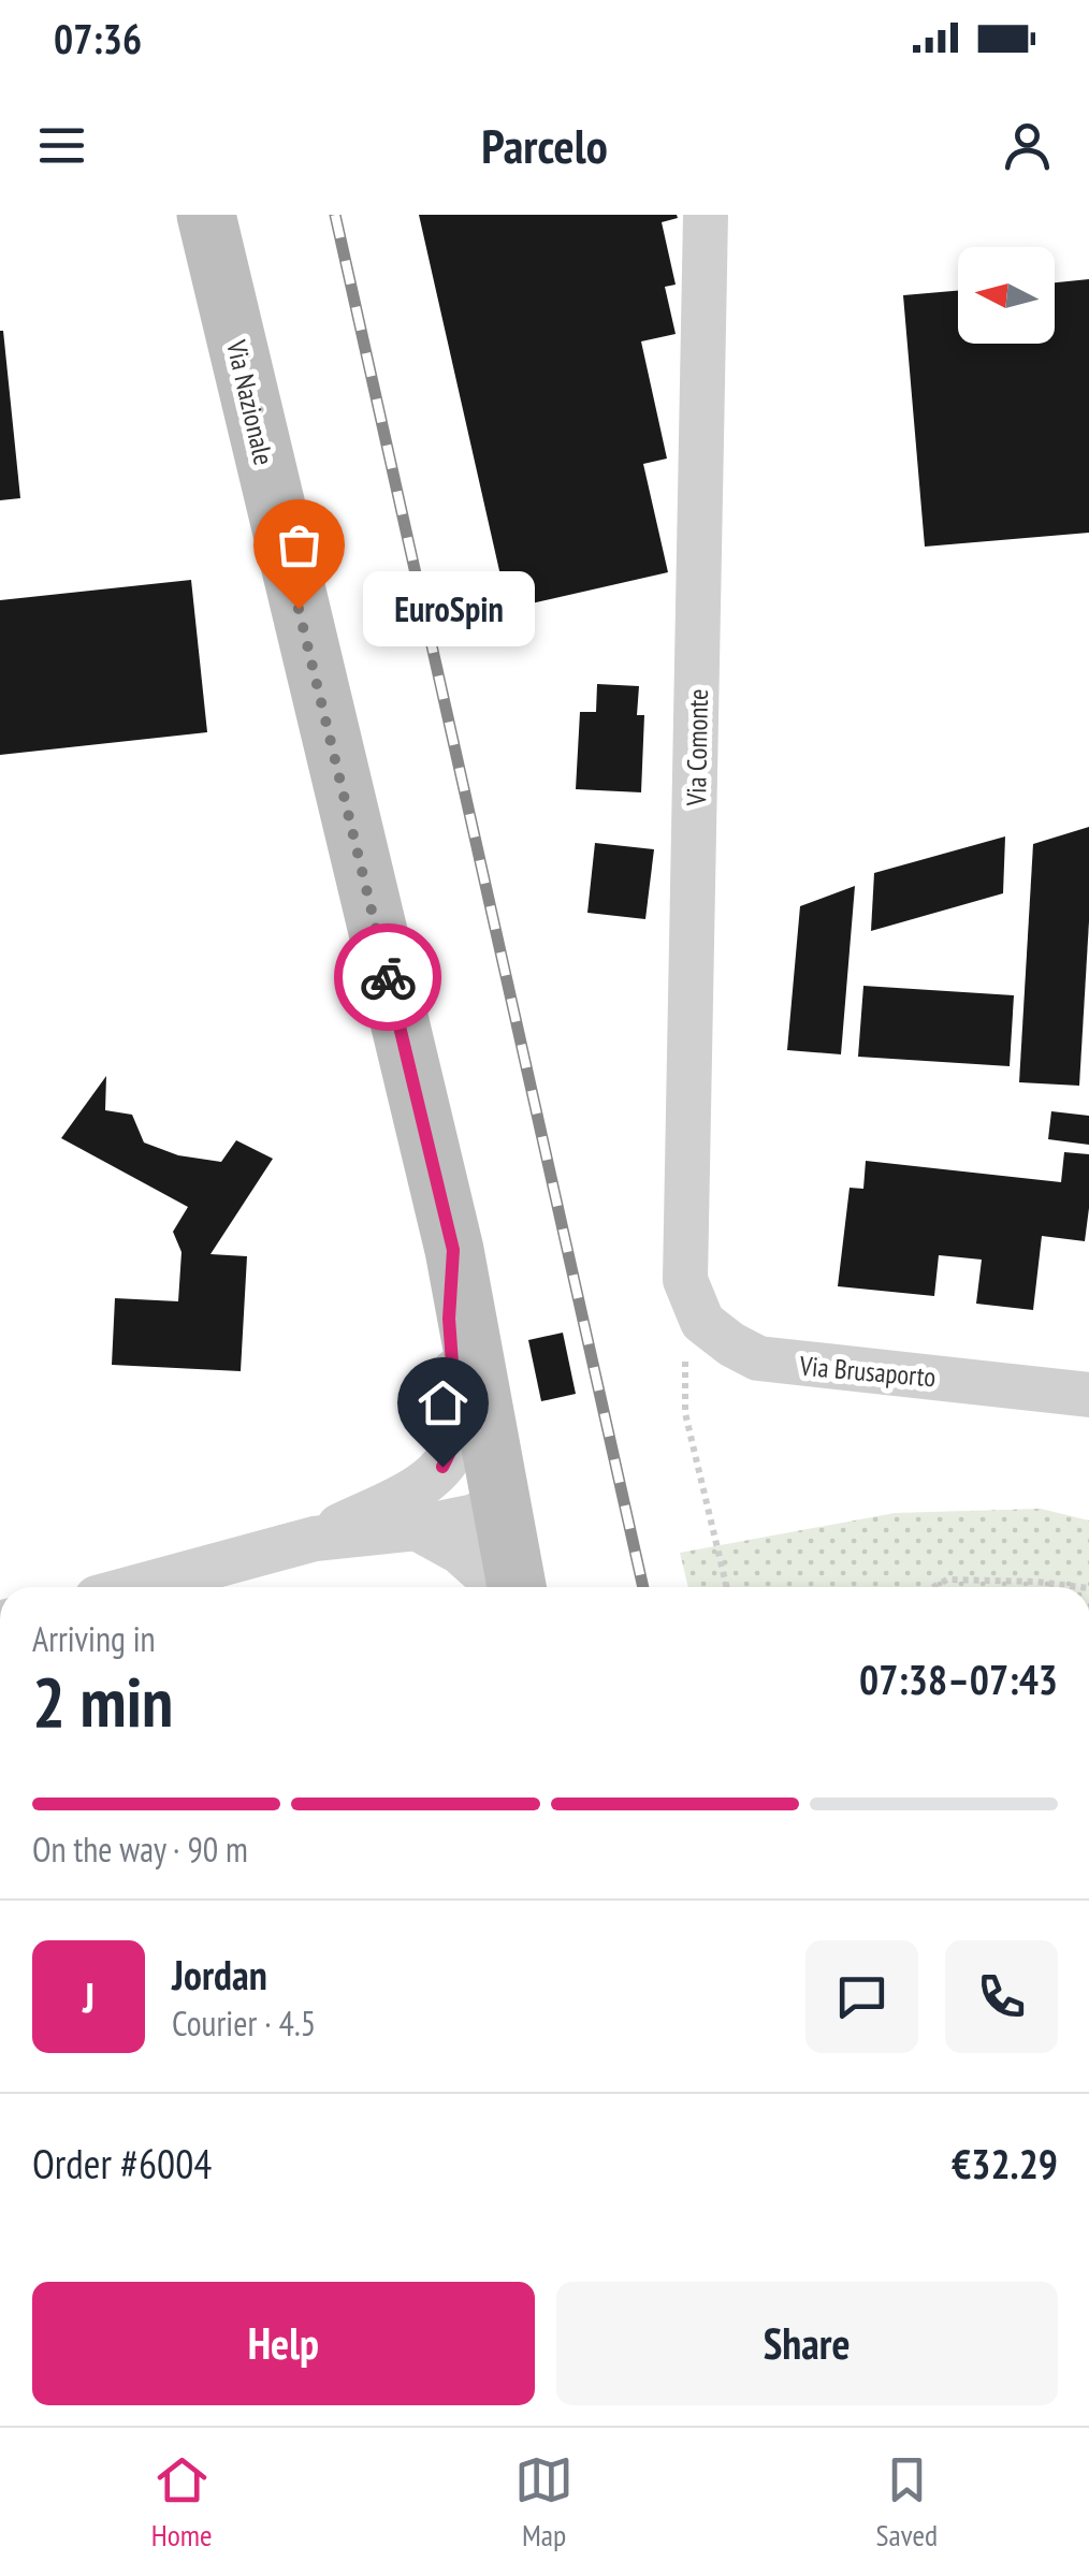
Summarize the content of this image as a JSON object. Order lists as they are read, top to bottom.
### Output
{
  "streets": {
    "main road": ["Via Nazionale"],
    "street": ["Via Comonte", "Via Brusaporto"]
  },
  "crossings": [
    ["Via Comonte", "Via Brusaporto"]
  ],
  "places": ["EuroSpin"],
  "north": "left",
  "page": {
    "status": "07:36",
    "header": "Parcelo",
    "bubble": "EuroSpin",
    "heading": ["2 min", "Arriving in", "07:38–07:43"],
    "panel": [
      "Jordan",
      "Courier · 4.5",
      "Order #6004",
      "€32.29"
    ],
    "bar": "On the way · 90 m",
    "round": "J",
    "buttons": ["Help", "Share"],
    "tabs": ["Home", "Map", "Saved"]
  }
}
